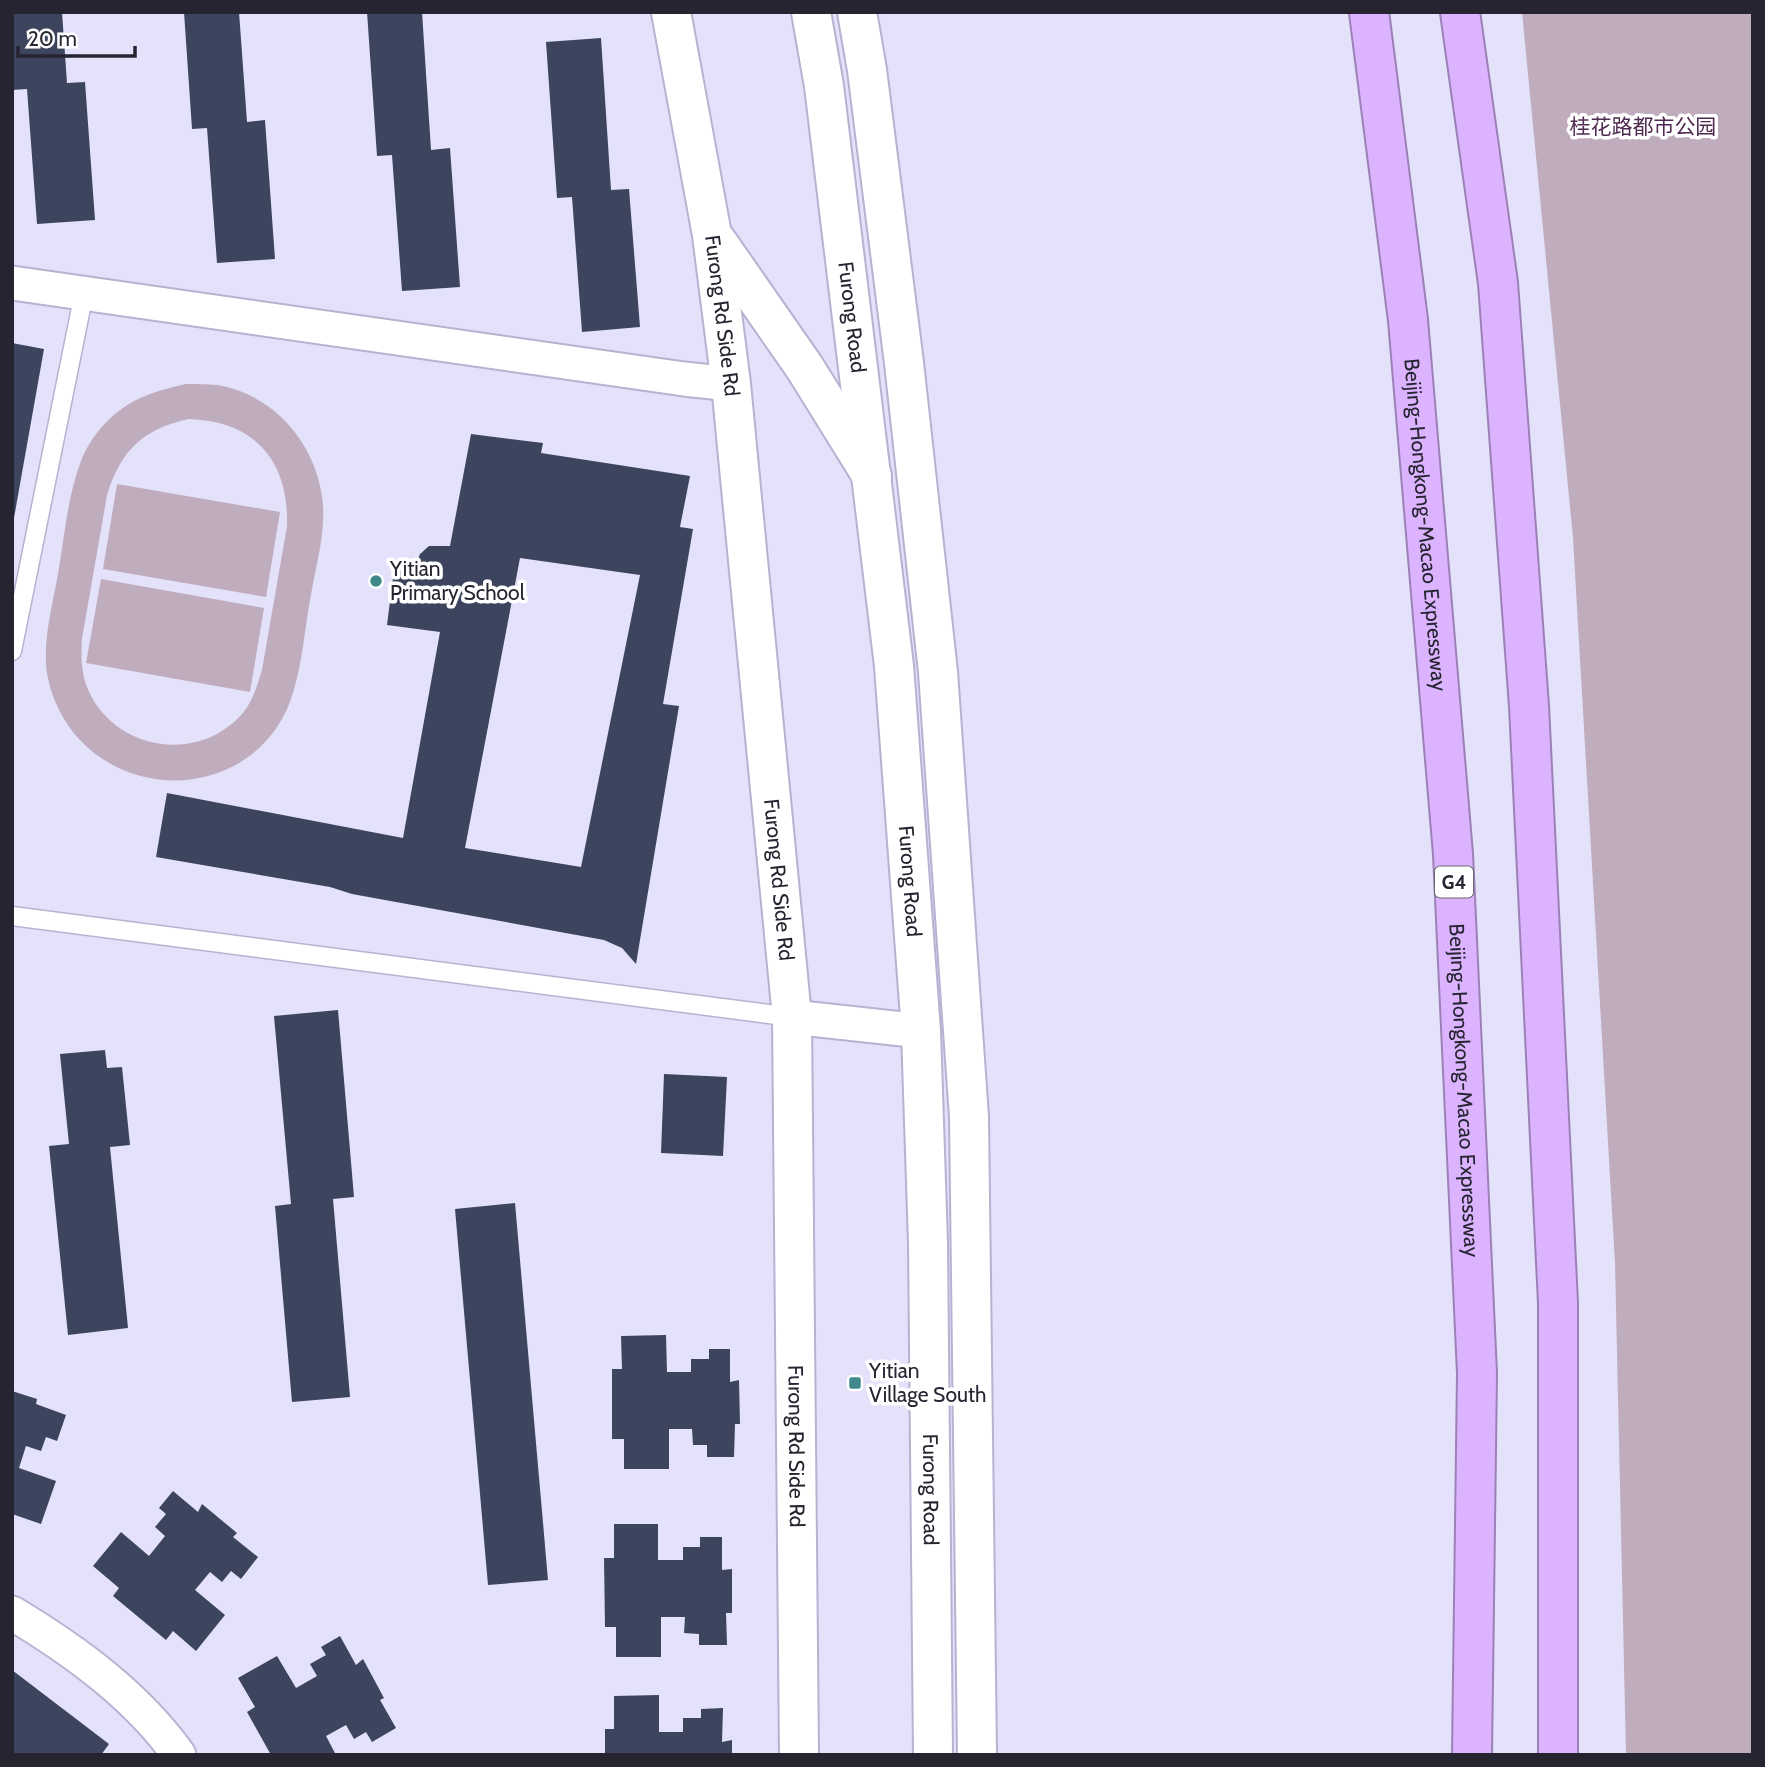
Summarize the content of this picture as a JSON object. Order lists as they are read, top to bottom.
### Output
{
  "streets": {
    "highway": ["Beijing-Hongkong-Macao Expressway", "G4"],
    "main road": ["Furong Rd Side Rd", "Furong Road"]
  },
  "parks": ["桂花路都市公园"],
  "places": {
    "other": ["Yitian Primary School"],
    "transit": ["Yitian Village South"]
  },
  "scale_bar": "20 m"
}
